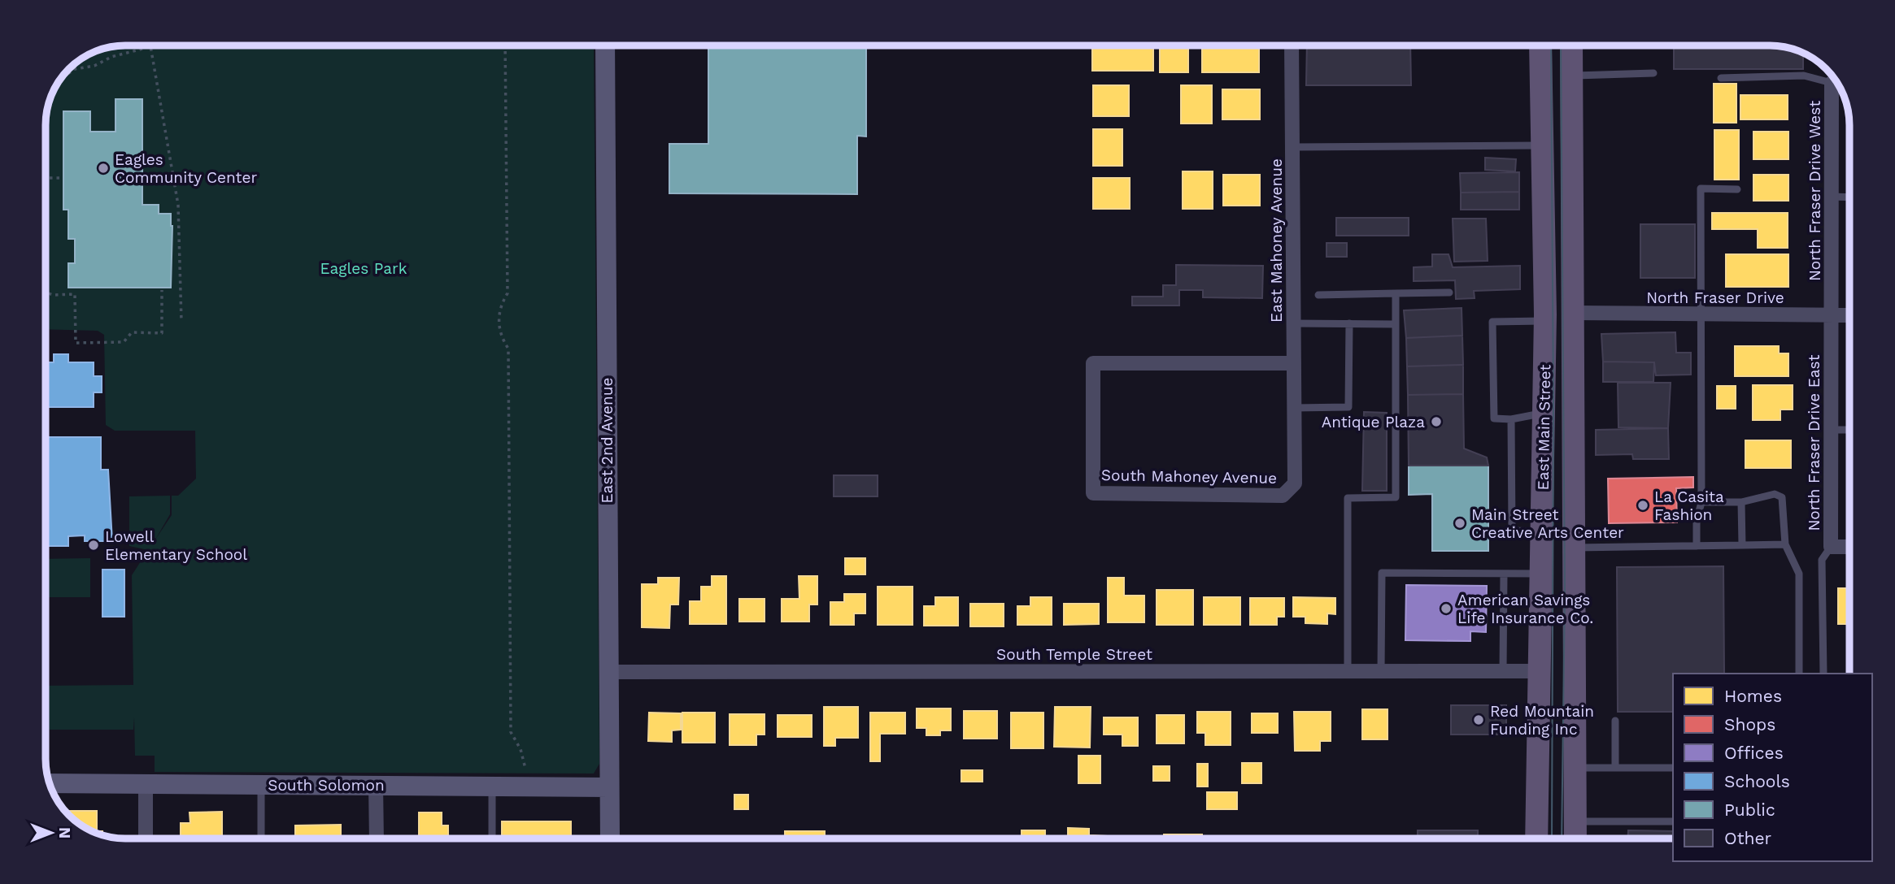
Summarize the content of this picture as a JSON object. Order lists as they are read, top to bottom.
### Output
{
  "streets": {
    "main road": ["East Main Street"],
    "street": [
      "North Fraser Drive West",
      "East Mahoney Avenue",
      "North Fraser Drive",
      "East 2nd Avenue",
      "North Fraser Drive East",
      "South Mahoney Avenue",
      "South Temple Street",
      "South Solomon"
    ]
  },
  "crossings": [
    ["North Fraser Drive West", "North Fraser Drive"],
    ["North Fraser Drive West", "North Fraser Drive East"],
    ["East Mahoney Avenue", "South Mahoney Avenue"],
    ["North Fraser Drive", "East Main Street"],
    ["North Fraser Drive", "North Fraser Drive East"],
    ["East Main Street", "South Temple Street"],
    ["East 2nd Avenue", "South Temple Street"],
    ["East 2nd Avenue", "South Solomon"]
  ],
  "parks": ["Eagles Park"],
  "places": [
    "Eagles Community Center",
    "Antique Plaza",
    "La Casita Fashion",
    "Main Street Creative Arts Center",
    "Lowell Elementary School",
    "American Savings Life Insurance Co.",
    "Red Mountain Funding Inc"
  ],
  "legend": [
    "Homes",
    "Shops",
    "Offices",
    "Schools",
    "Public",
    "Other"
  ],
  "north": "right"
}
